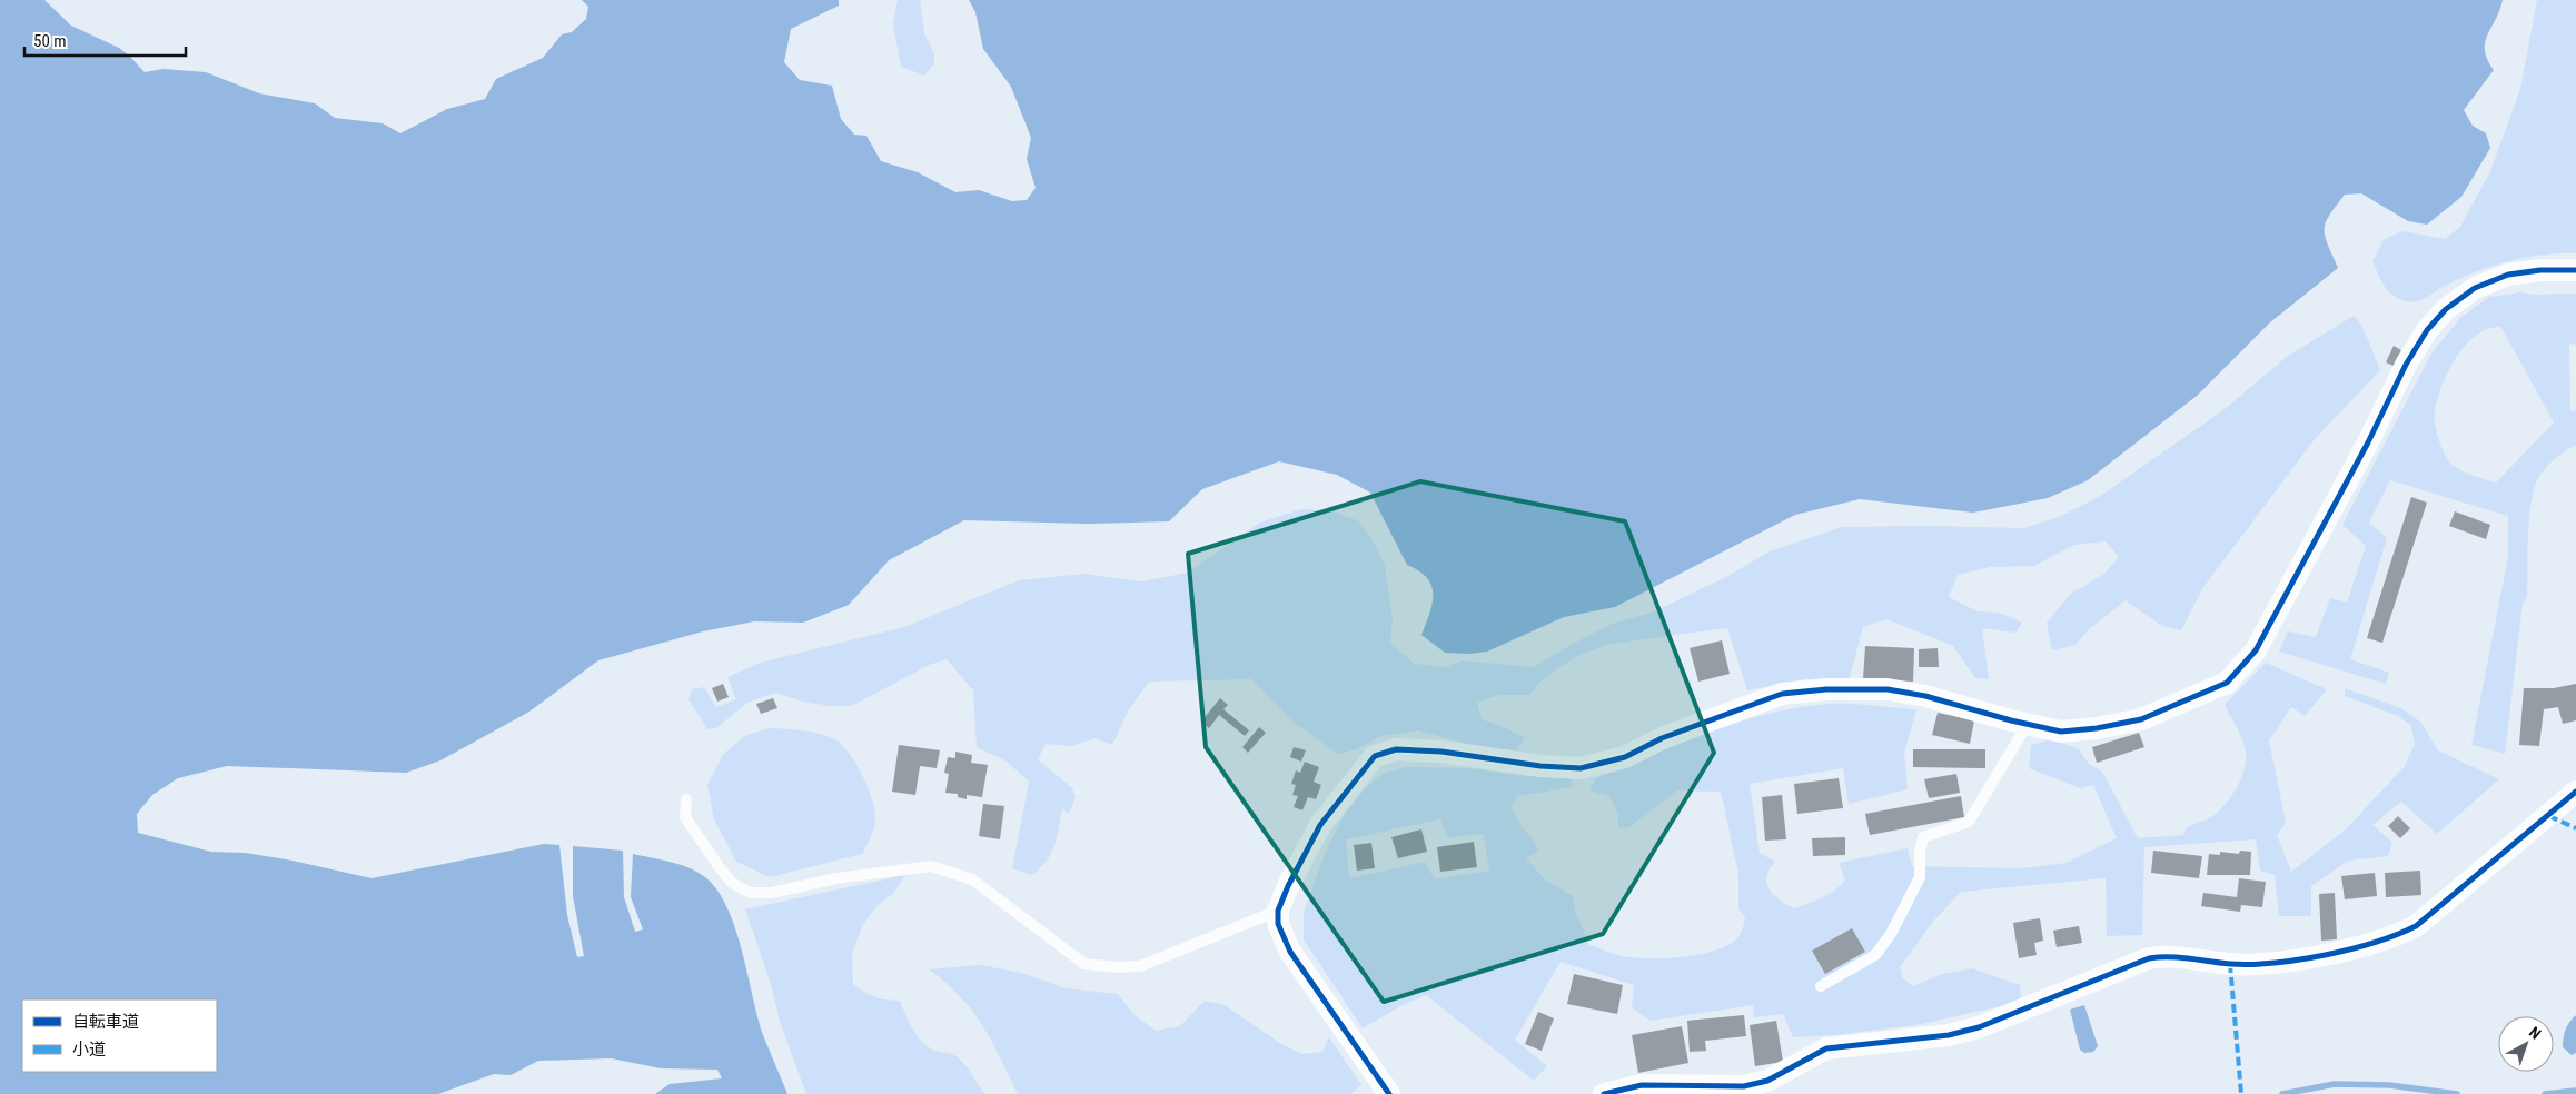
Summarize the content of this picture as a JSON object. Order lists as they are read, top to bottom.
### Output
{
  "legend": ["自転車道", "小道"],
  "scale_bar": "50 m",
  "north": "top right"
}
